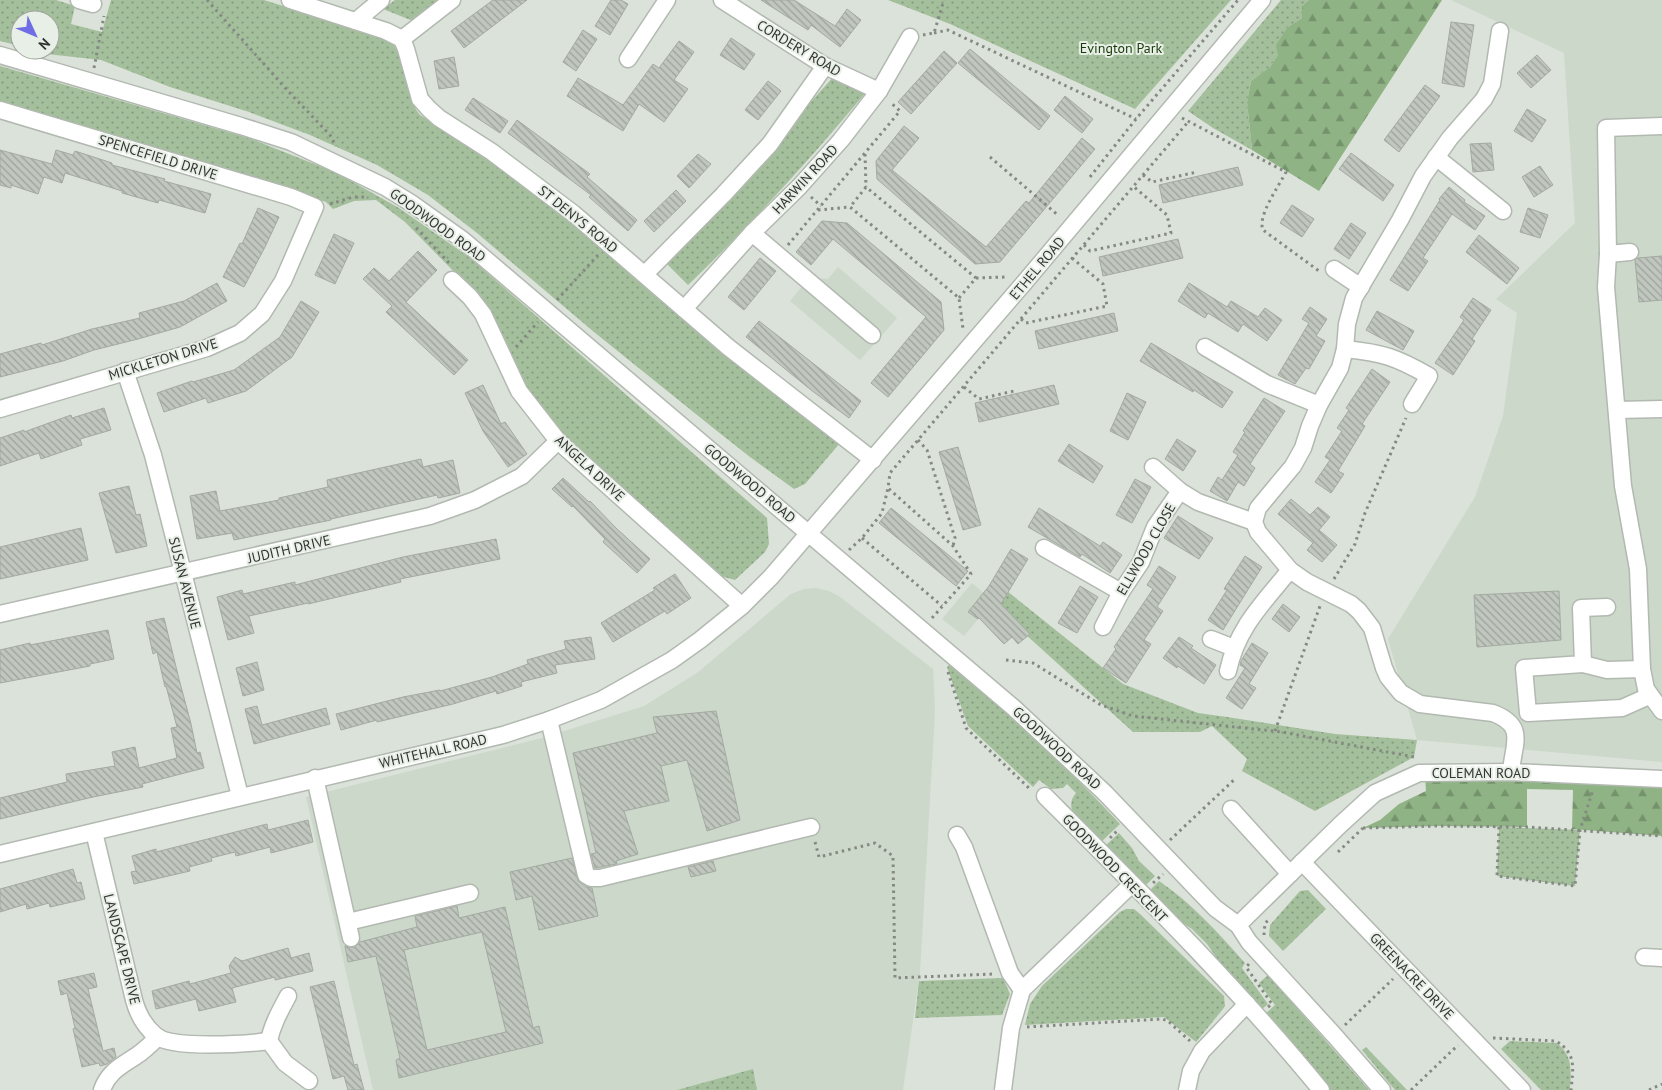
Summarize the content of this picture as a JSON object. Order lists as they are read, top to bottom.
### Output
{
  "streets": {
    "street": [
      "CORDERY ROAD",
      "SPENCEFIELD DRIVE",
      "HARWIN ROAD",
      "ST DENYS ROAD",
      "GOODWOOD ROAD",
      "ETHEL ROAD",
      "MICKLETON DRIVE",
      "ANGELA DRIVE",
      "JUDITH DRIVE",
      "ELLWOOD CLOSE",
      "SUSAN AVENUE",
      "WHITEHALL ROAD",
      "COLEMAN ROAD",
      "GOODWOOD CRESCENT",
      "LANDSCAPE DRIVE",
      "GREENACRE DRIVE"
    ]
  },
  "crossings": [
    ["CORDERY ROAD", "HARWIN ROAD"],
    ["SPENCEFIELD DRIVE", "MICKLETON DRIVE"],
    ["HARWIN ROAD", "ST DENYS ROAD"],
    ["ST DENYS ROAD", "ETHEL ROAD"],
    ["GOODWOOD ROAD", "ETHEL ROAD"],
    ["GOODWOOD ROAD", "WHITEHALL ROAD"],
    ["GOODWOOD ROAD", "COLEMAN ROAD"],
    ["ETHEL ROAD", "WHITEHALL ROAD"],
    ["MICKLETON DRIVE", "SUSAN AVENUE"],
    ["ANGELA DRIVE", "JUDITH DRIVE"],
    ["ANGELA DRIVE", "WHITEHALL ROAD"],
    ["JUDITH DRIVE", "SUSAN AVENUE"],
    ["SUSAN AVENUE", "WHITEHALL ROAD"],
    ["WHITEHALL ROAD", "LANDSCAPE DRIVE"],
    ["COLEMAN ROAD", "GREENACRE DRIVE"]
  ],
  "parks": ["Evington Park"],
  "north": "bottom right"
}
